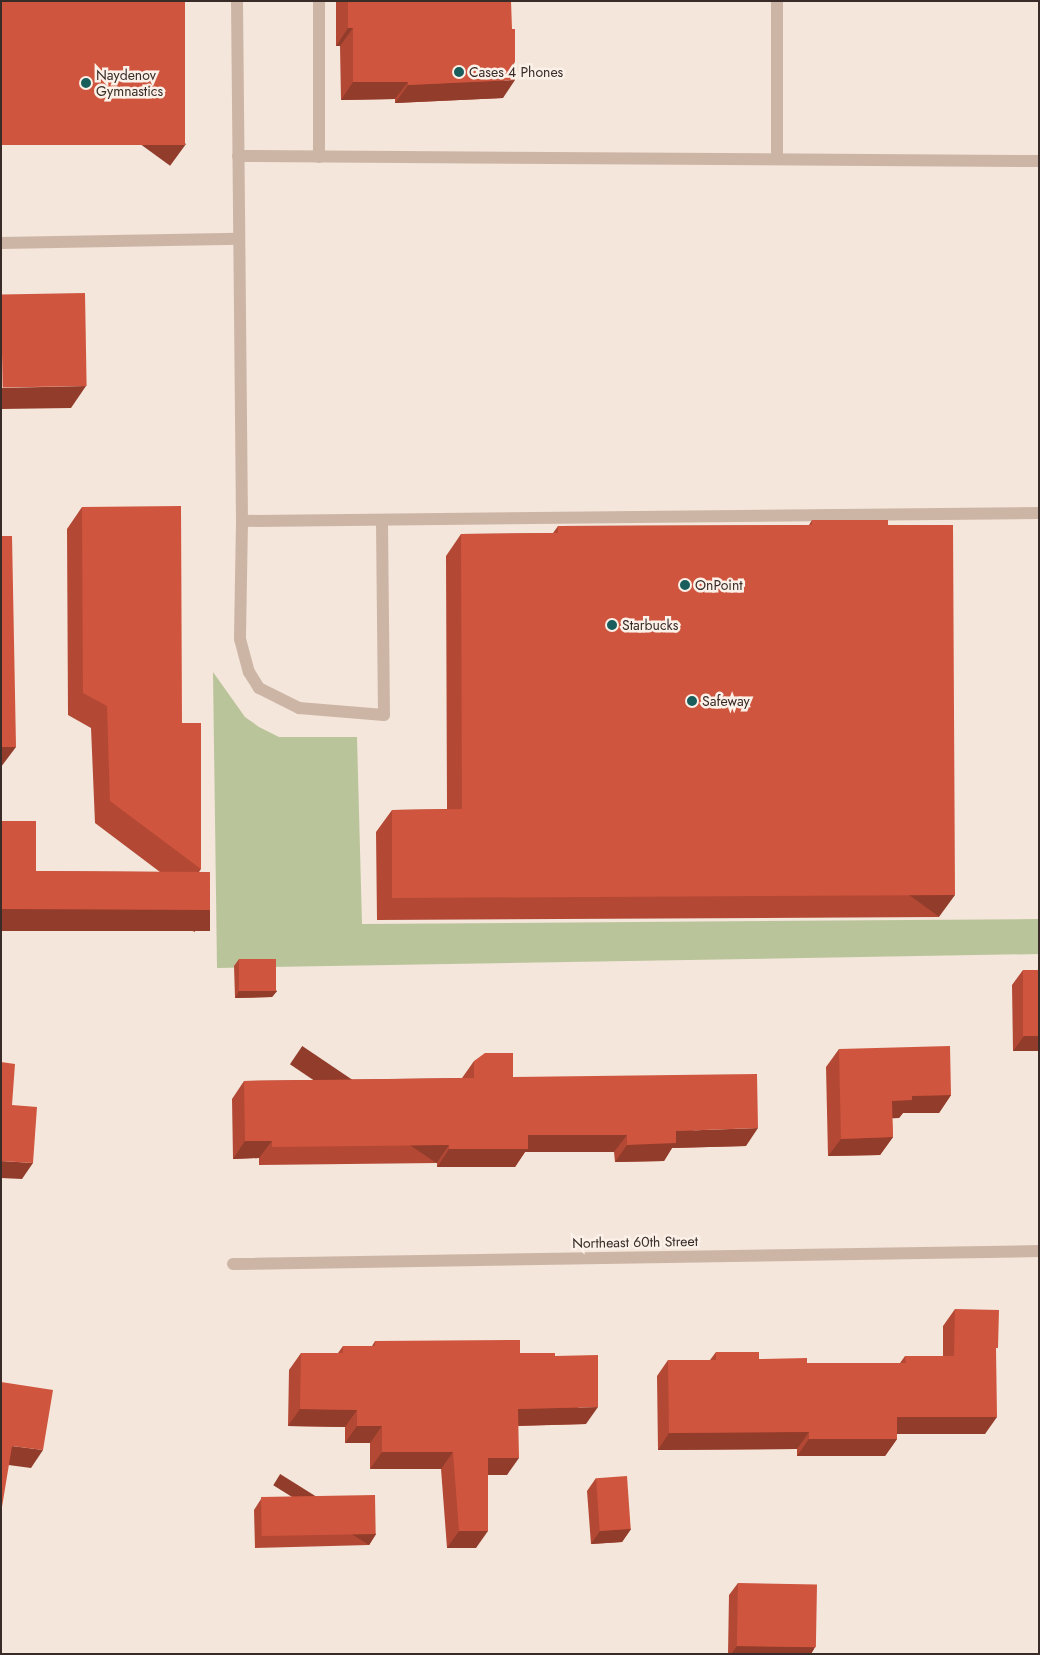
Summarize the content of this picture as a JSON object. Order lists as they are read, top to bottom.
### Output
{
  "streets": {
    "street": ["Northeast 60th Street"]
  },
  "places": [
    "Cases 4 Phones",
    "Naydenov Gymnastics",
    "OnPoint",
    "Starbucks",
    "Safeway"
  ]
}
